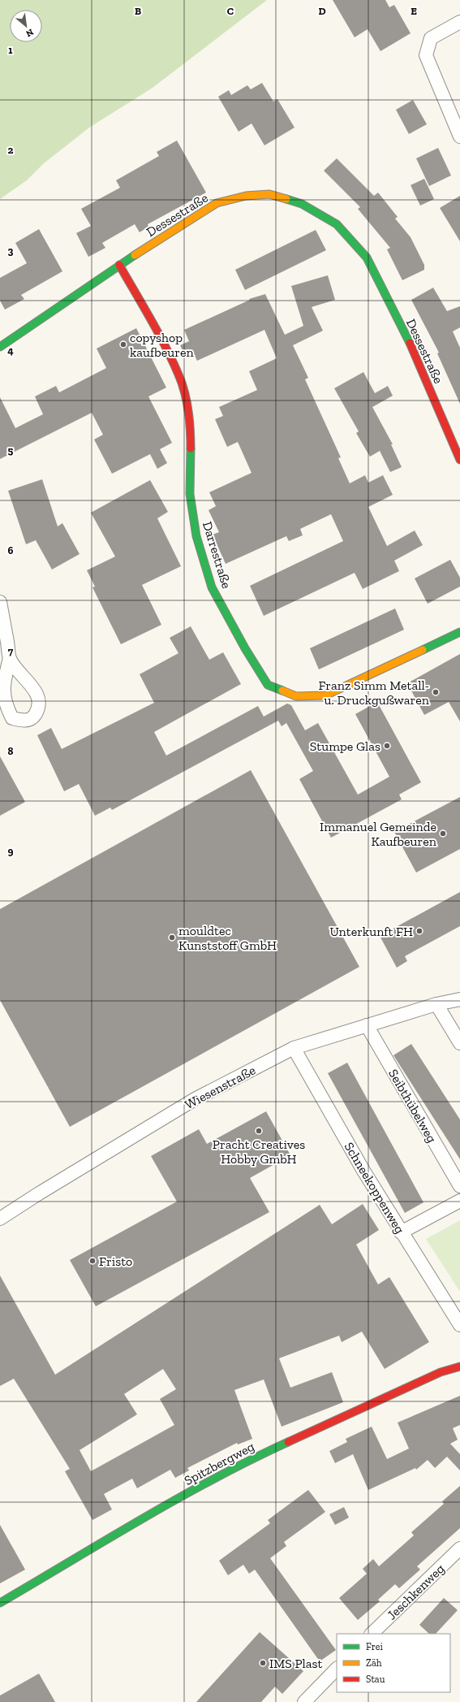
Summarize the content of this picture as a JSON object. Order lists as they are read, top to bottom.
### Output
{
  "streets": {
    "street": [
      "Dessestraße",
      "Darrestraße",
      "Wiesenstraße",
      "Seibthübelweg",
      "Schneekoppenweg",
      "Spitzbergweg",
      "Jeschkenweg"
    ]
  },
  "crossings": [
    ["Dessestraße", "Darrestraße"],
    ["Wiesenstraße", "Seibthübelweg"],
    ["Wiesenstraße", "Schneekoppenweg"]
  ],
  "places": [
    "copyshop kaufbeuren",
    "Franz Simm Metall- u. Druckgußwaren",
    "Stumpe Glas",
    "Immanuel Gemeinde Kaufbeuren",
    "Unterkunft FH",
    "mouldtec Kunststoff GmbH",
    "Pracht Creatives Hobby GmbH",
    "Fristo",
    "IMS Plast"
  ],
  "legend": ["Frei", "Zäh", "Stau"],
  "north": "bottom right",
  "grid": {
    "columns": [
      "B",
      "C",
      "D",
      "E"
    ],
    "rows": [
      "1",
      "2",
      "3",
      "4",
      "5",
      "6",
      "7",
      "8",
      "9"
    ]
  }
}
